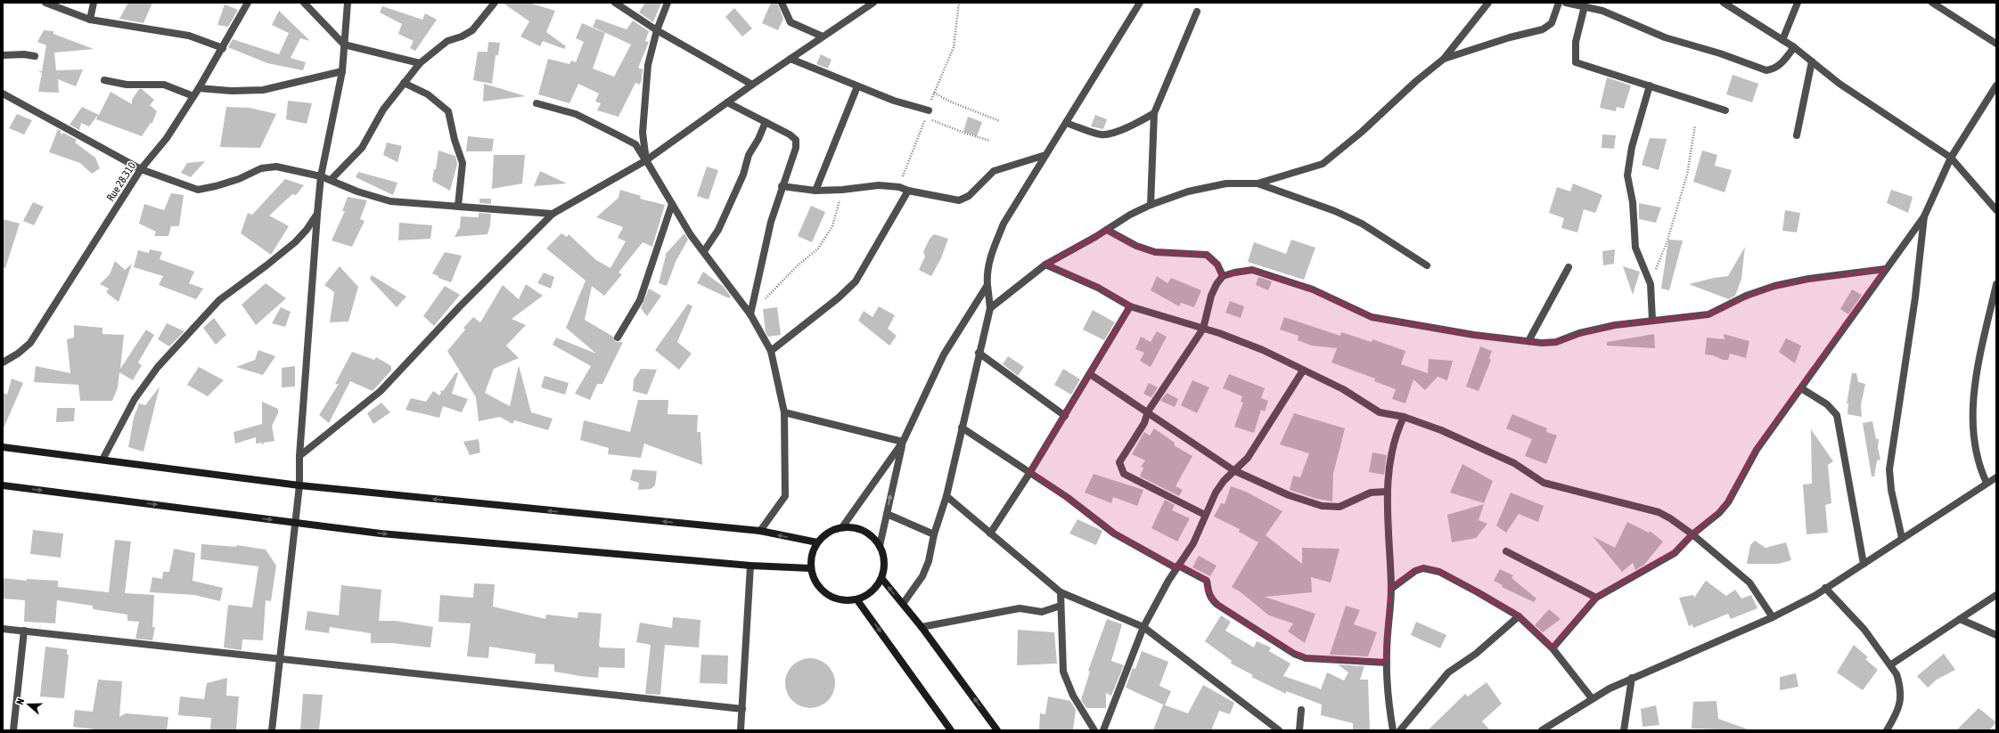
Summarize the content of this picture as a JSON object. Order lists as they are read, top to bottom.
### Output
{
  "streets": {
    "street": ["Rue 28.310"]
  },
  "north": "left"
}
